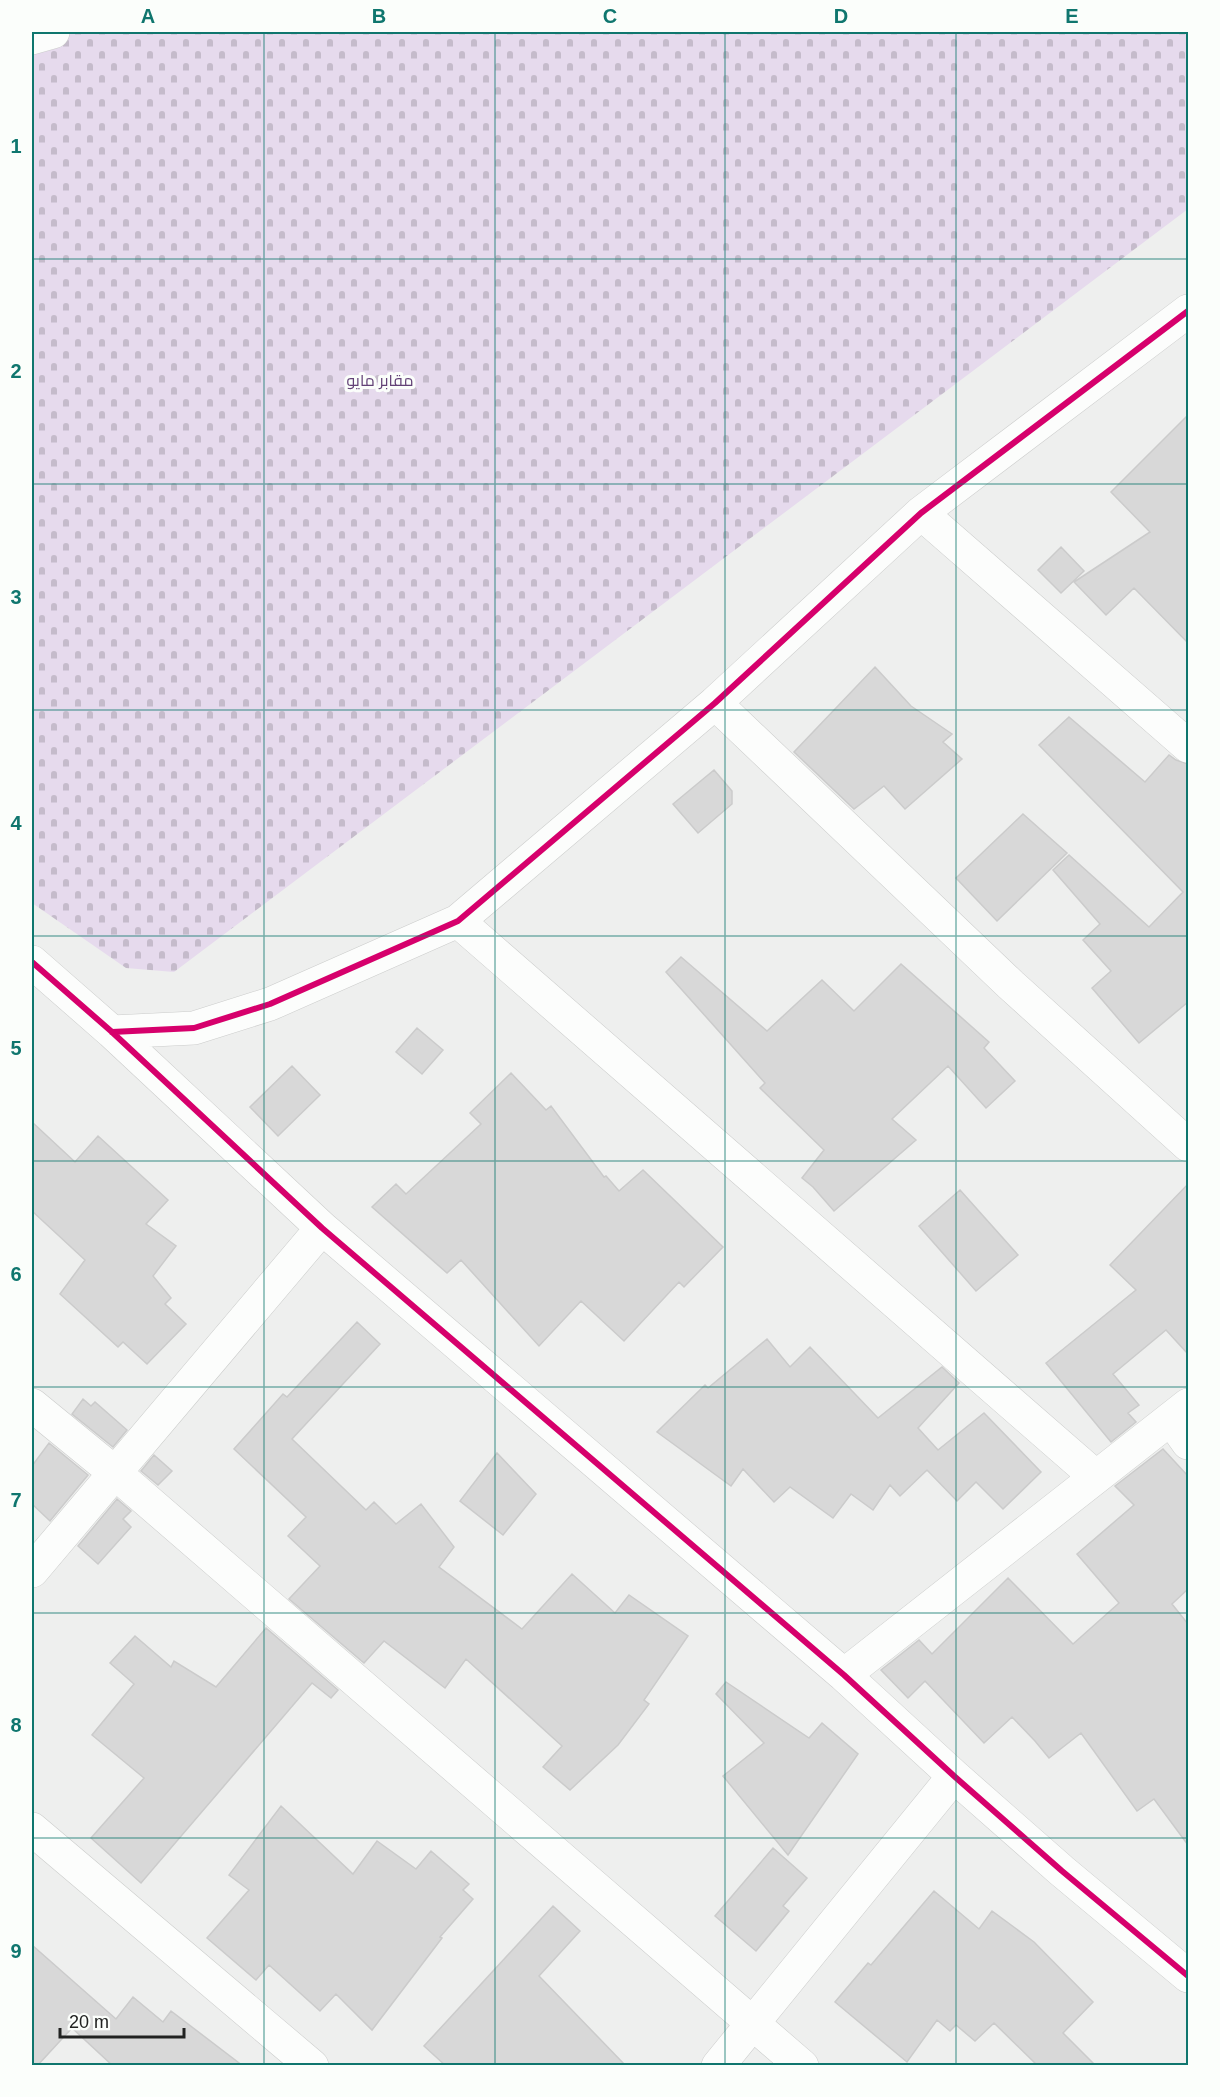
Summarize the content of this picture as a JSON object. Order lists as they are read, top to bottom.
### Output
{
  "parks": ["مقابر مايو"],
  "scale_bar": "20 m",
  "grid": {
    "columns": [
      "A",
      "B",
      "C",
      "D",
      "E"
    ],
    "rows": [
      "1",
      "2",
      "3",
      "4",
      "5",
      "6",
      "7",
      "8",
      "9"
    ]
  }
}
